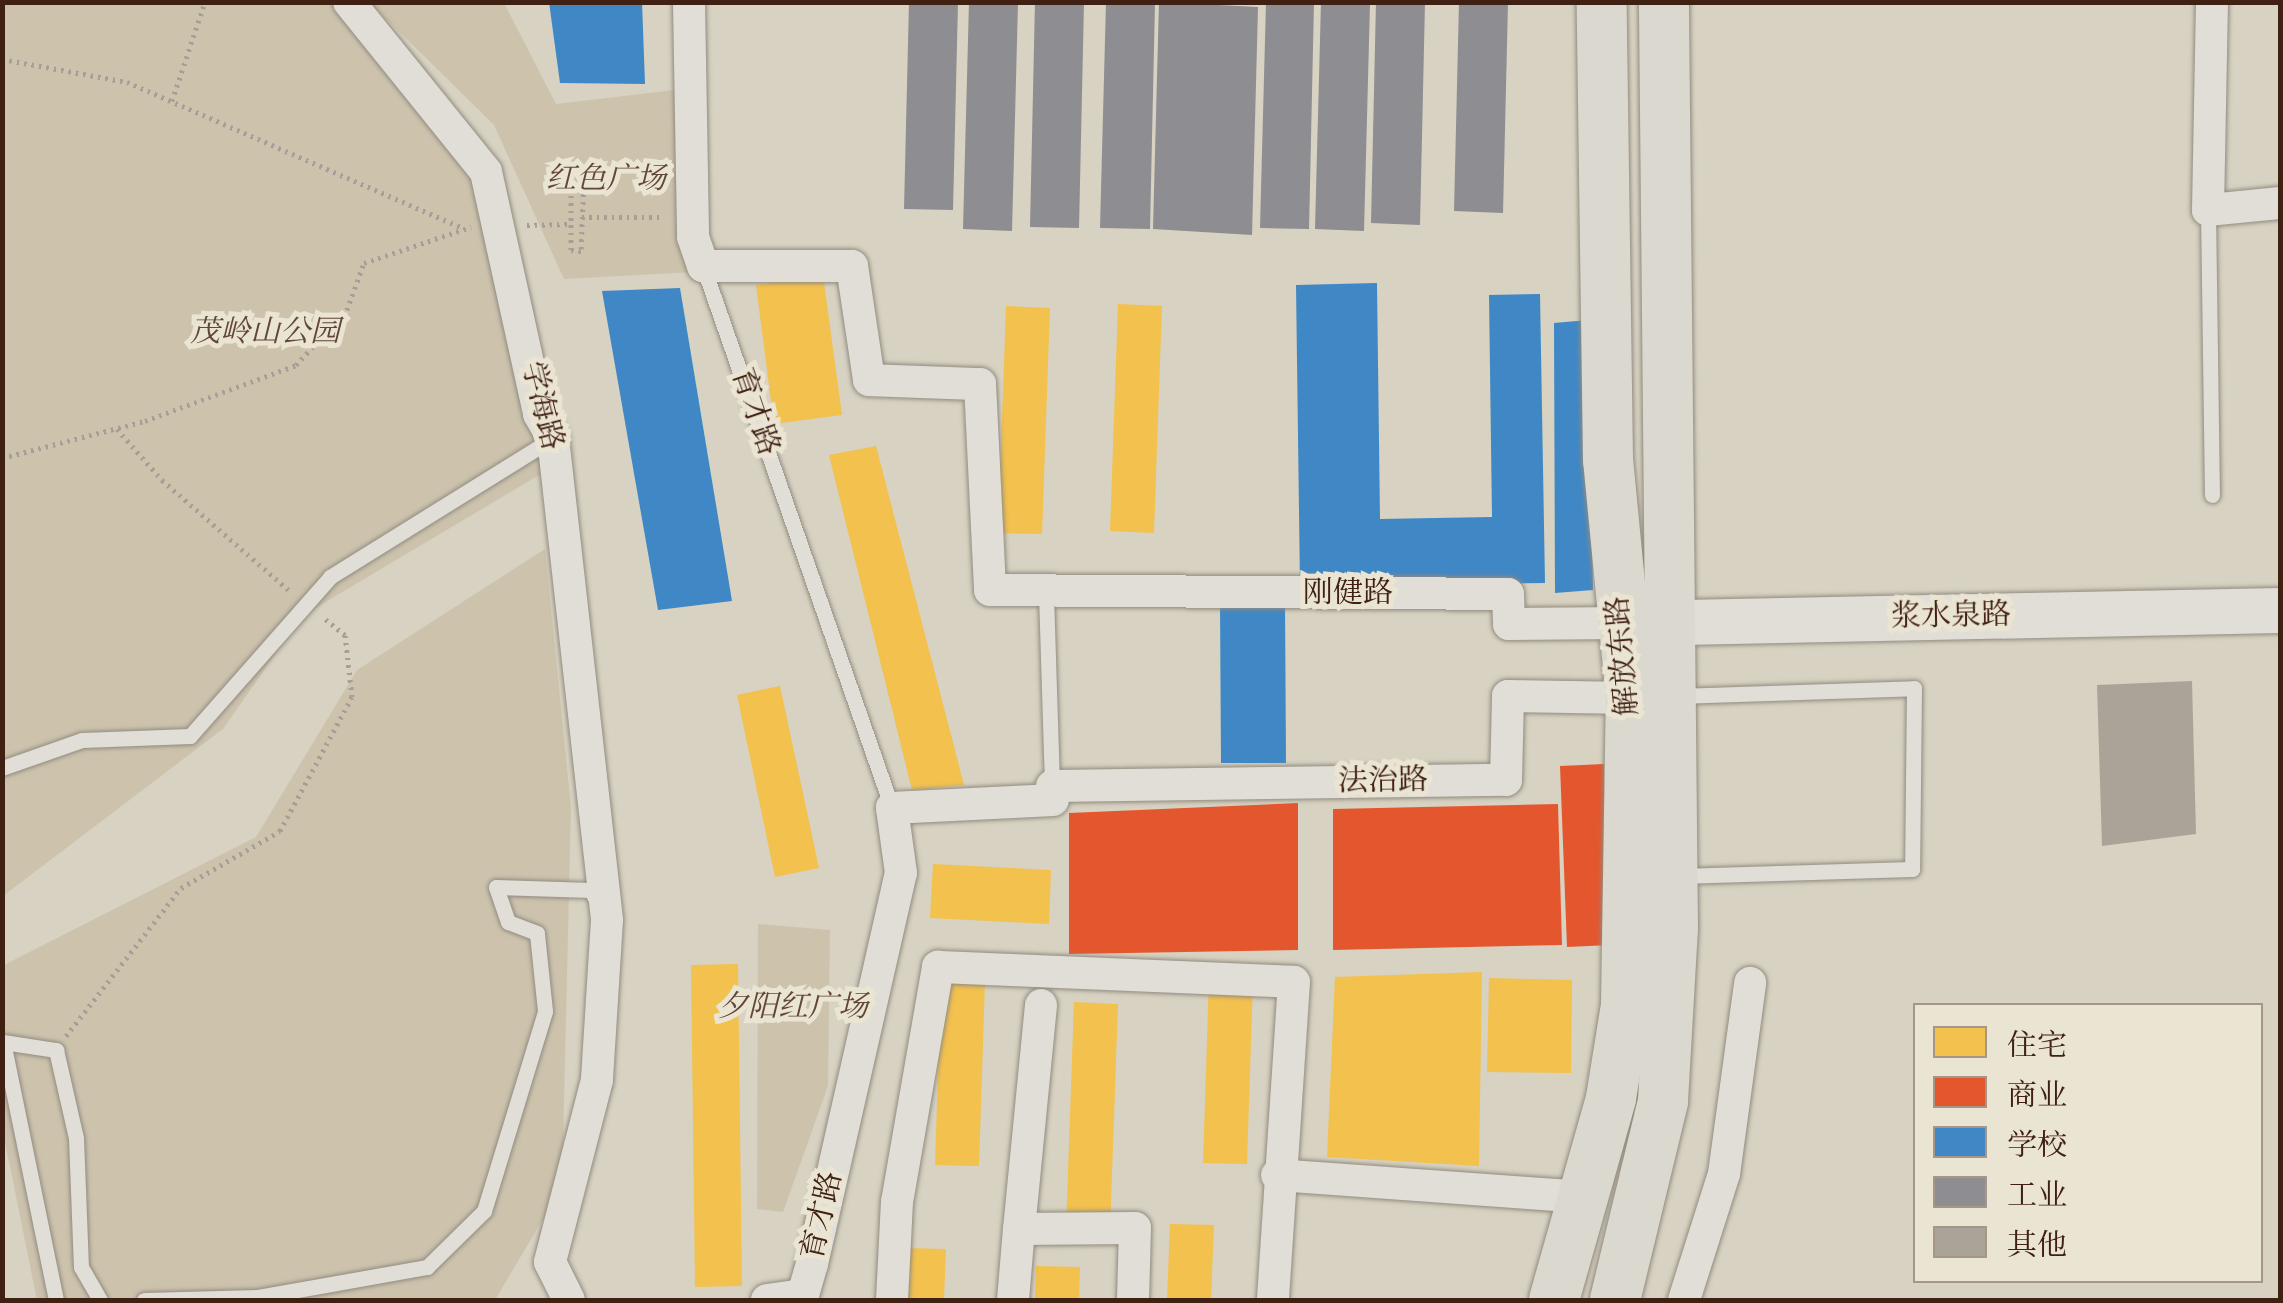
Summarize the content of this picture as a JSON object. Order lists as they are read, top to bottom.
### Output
{
  "streets": {
    "main road": ["浆水泉路", "解放东路"],
    "street": [
      "学海路",
      "育才路",
      "刚健路",
      "法治路"
    ]
  },
  "crossings": [
    ["刚健路", "浆水泉路"],
    ["刚健路", "解放东路"],
    ["浆水泉路", "解放东路"],
    ["解放东路", "法治路"]
  ],
  "parks": ["红色广场", "茂岭山公园", "夕阳红广场"],
  "legend": [
    "住宅",
    "商业",
    "学校",
    "工业",
    "其他"
  ]
}
